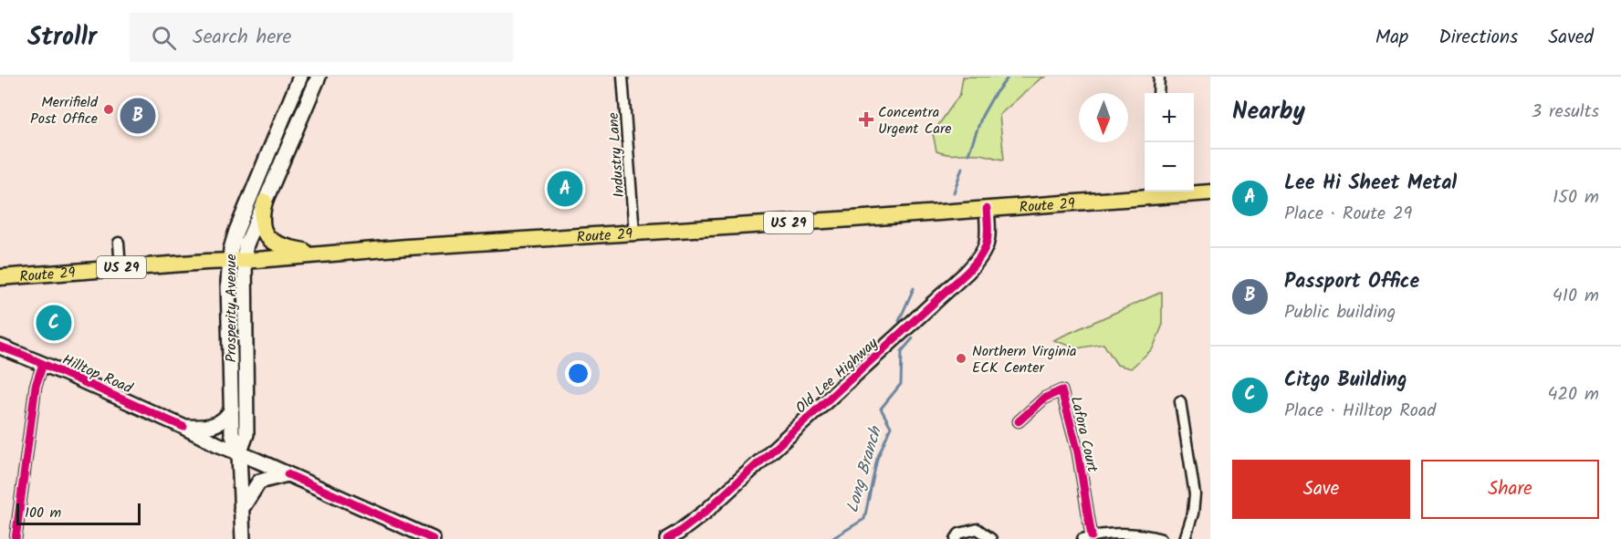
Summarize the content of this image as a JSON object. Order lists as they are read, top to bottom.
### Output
{
  "streets": {
    "main road": [
      "Route 29",
      "US 29",
      "Prosperity Avenue",
      "Hilltop Road",
      "Old Lee Highway"
    ],
    "street": ["Industry Lane", "Lafora Court"]
  },
  "crossings": [
    ["Industry Lane", "Route 29"],
    ["Route 29", "Prosperity Avenue"],
    ["Route 29", "Old Lee Highway"],
    ["Prosperity Avenue", "Hilltop Road"]
  ],
  "water": ["Long Branch"],
  "places": {
    "other": ["Merrifield Post Office", "Northern Virginia ECK Center"],
    "health": ["Concentra Urgent Care"]
  },
  "scale_bar": "100 m",
  "north": "bottom",
  "page": {
    "header": "Strollr",
    "search": "Search here",
    "nav": ["Map", "Directions", "Saved"],
    "heading": ["Nearby", "3 results"],
    "map_buttons": ["+", "−"],
    "pins": ["B", "A", "C"],
    "list": [
      {
        "mark": "A",
        "name": "Lee Hi Sheet Metal",
        "note": "Place · Route 29",
        "value": "150 m"
      },
      {
        "mark": "B",
        "name": "Passport Office",
        "note": "Public building",
        "value": "410 m"
      },
      {
        "mark": "C",
        "name": "Citgo Building",
        "note": "Place · Hilltop Road",
        "value": "420 m"
      }
    ],
    "buttons": ["Save", "Share"],
    "scale": "100 m"
  }
}
